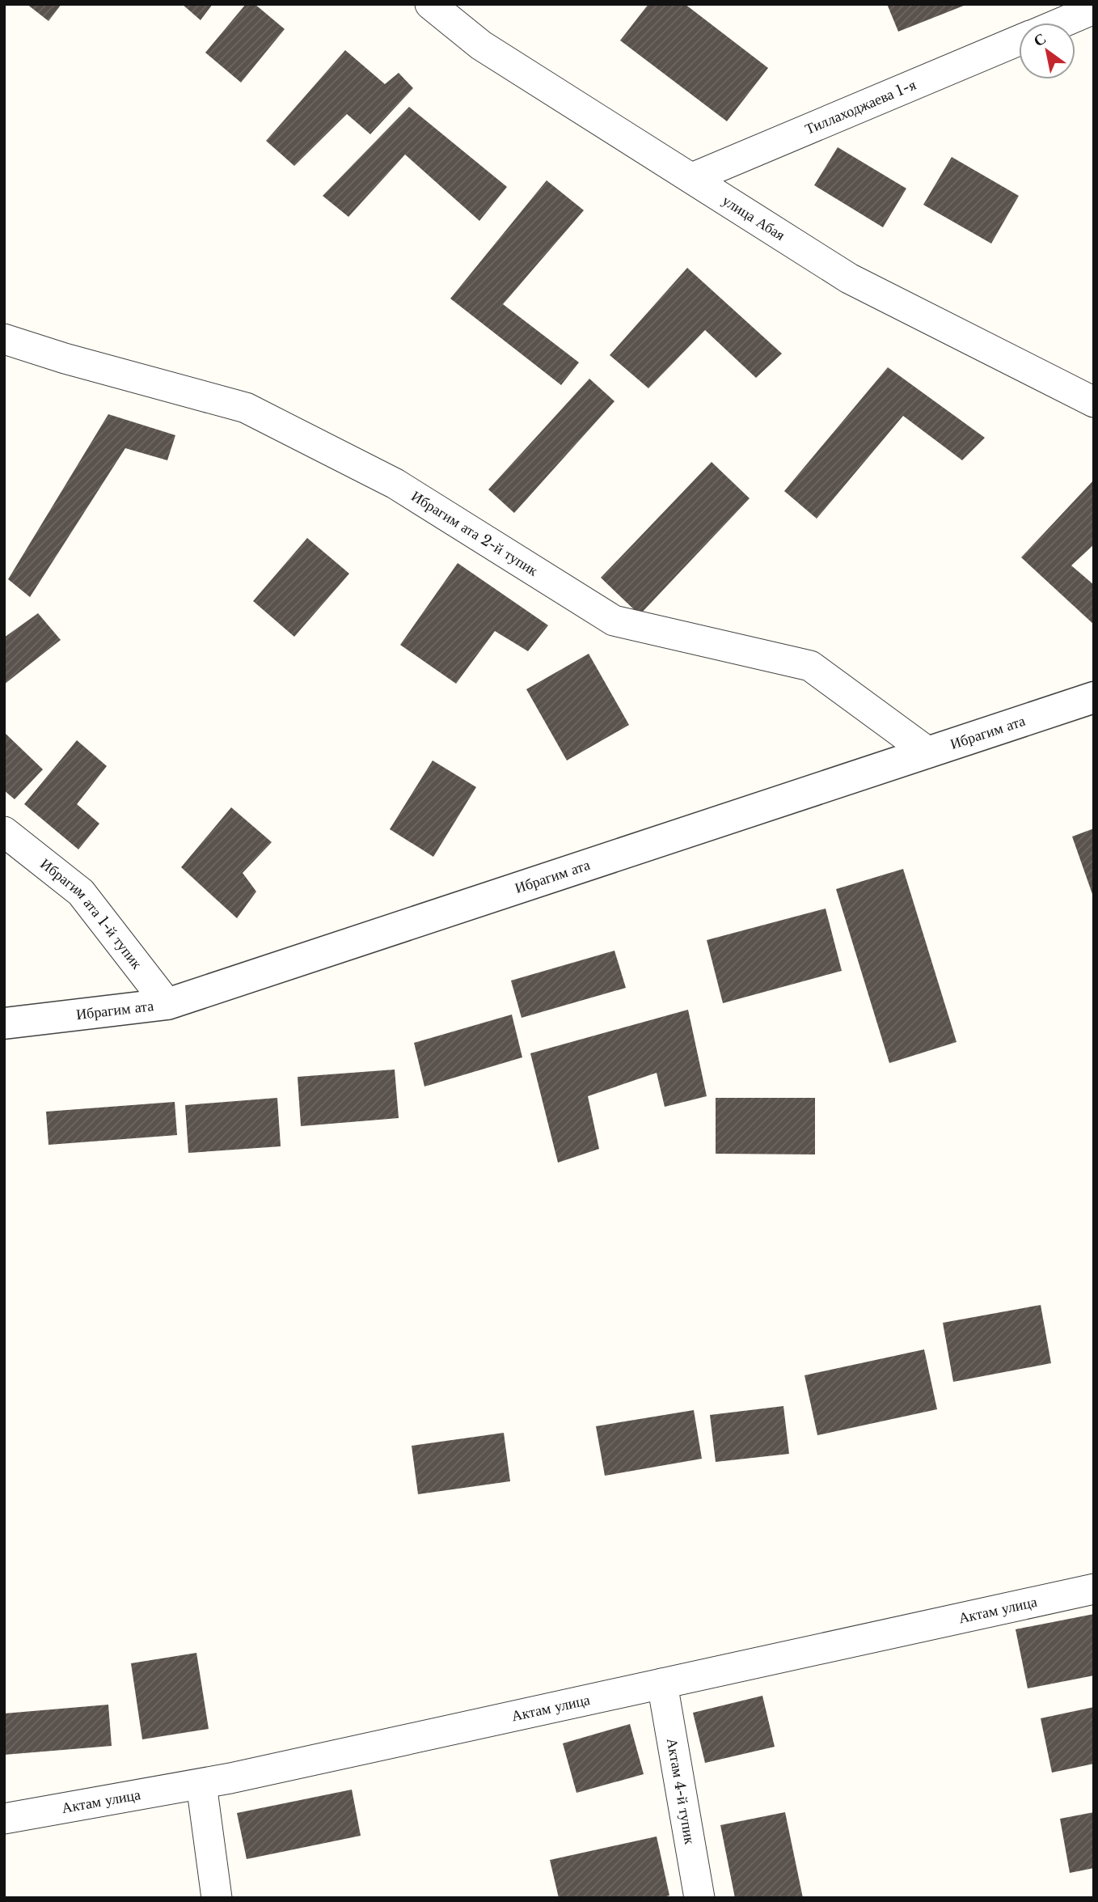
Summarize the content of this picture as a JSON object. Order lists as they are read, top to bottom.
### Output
{
  "streets": {
    "street": [
      "Тиллаходжаева 1-я",
      "улица Абая",
      "Ибрагим ата 2-й тупик",
      "Ибрагим ата",
      "Ибрагим ата 1-й тупик",
      "Актам улица",
      "Актам 4-й тупик"
    ]
  },
  "crossings": [
    ["Тиллаходжаева 1-я", "улица Абая"],
    ["Ибрагим ата 2-й тупик", "Ибрагим ата"],
    ["Ибрагим ата", "Ибрагим ата 1-й тупик"],
    ["Актам улица", "Актам 4-й тупик"]
  ],
  "north": "top left"
}
